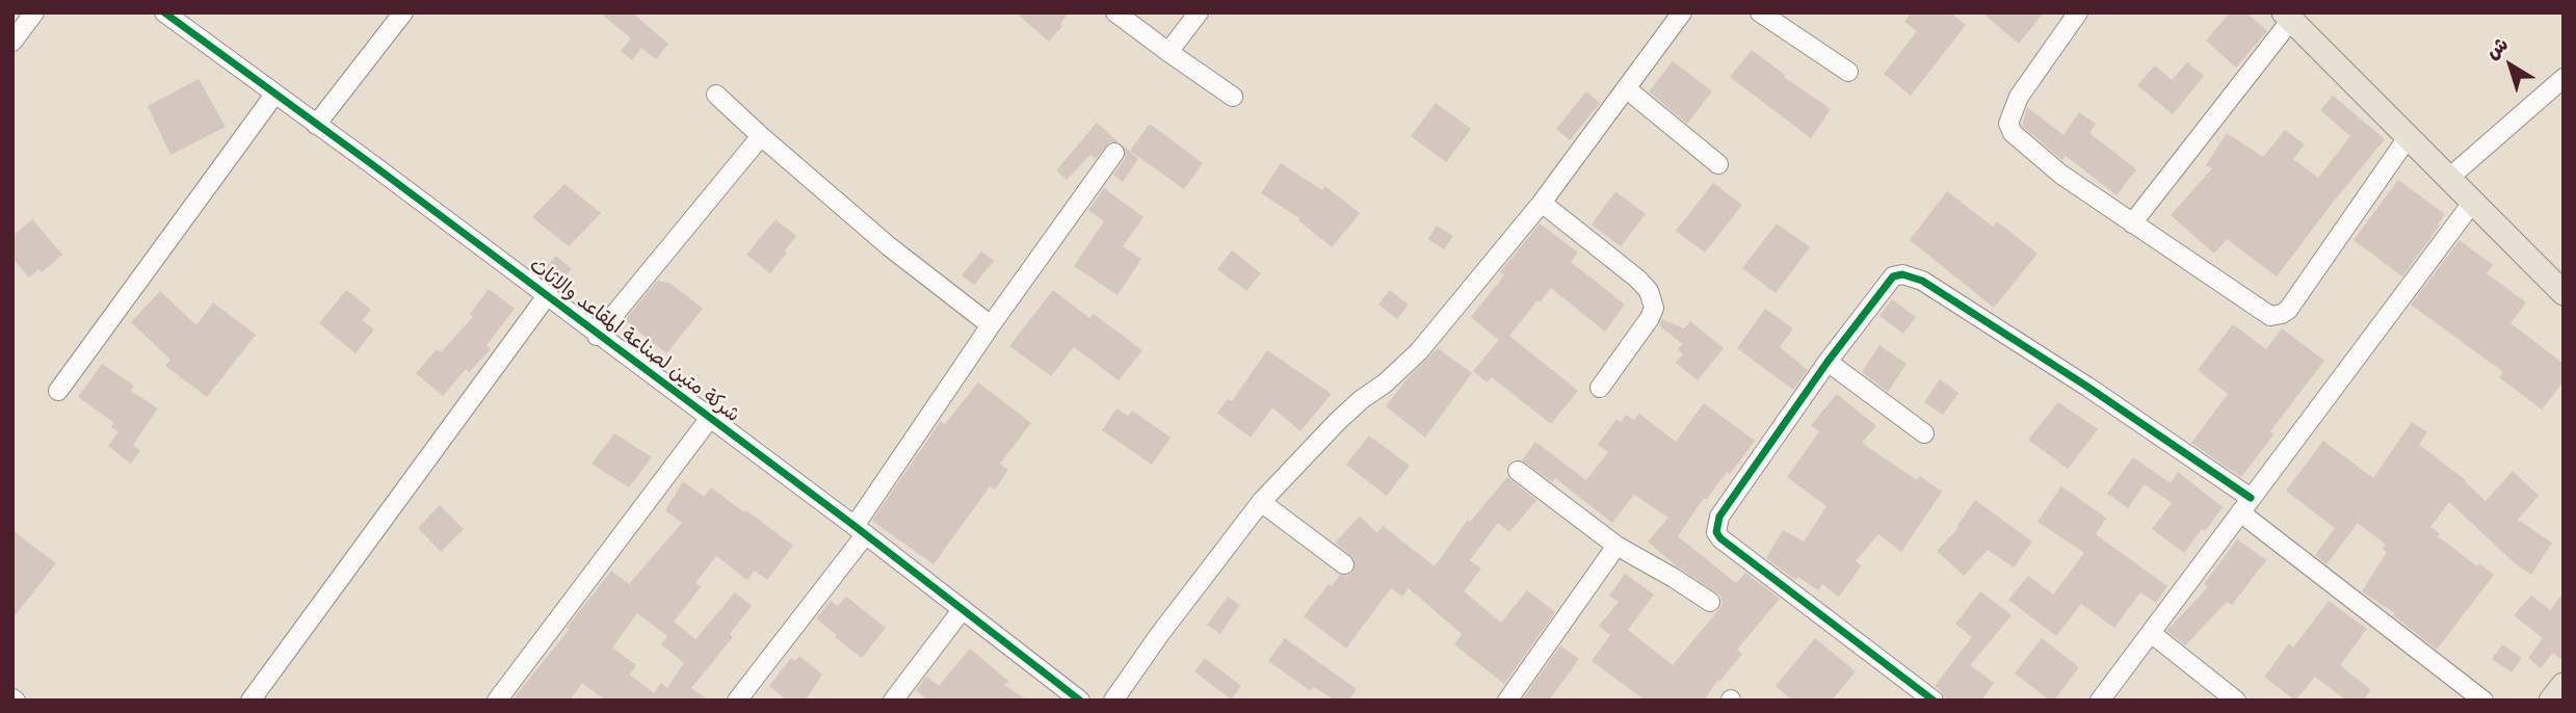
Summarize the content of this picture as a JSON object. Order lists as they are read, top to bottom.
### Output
{
  "streets": {
    "street": ["شركة متين لصناعة المقاعد والاثاث"]
  },
  "north": "top left"
}
